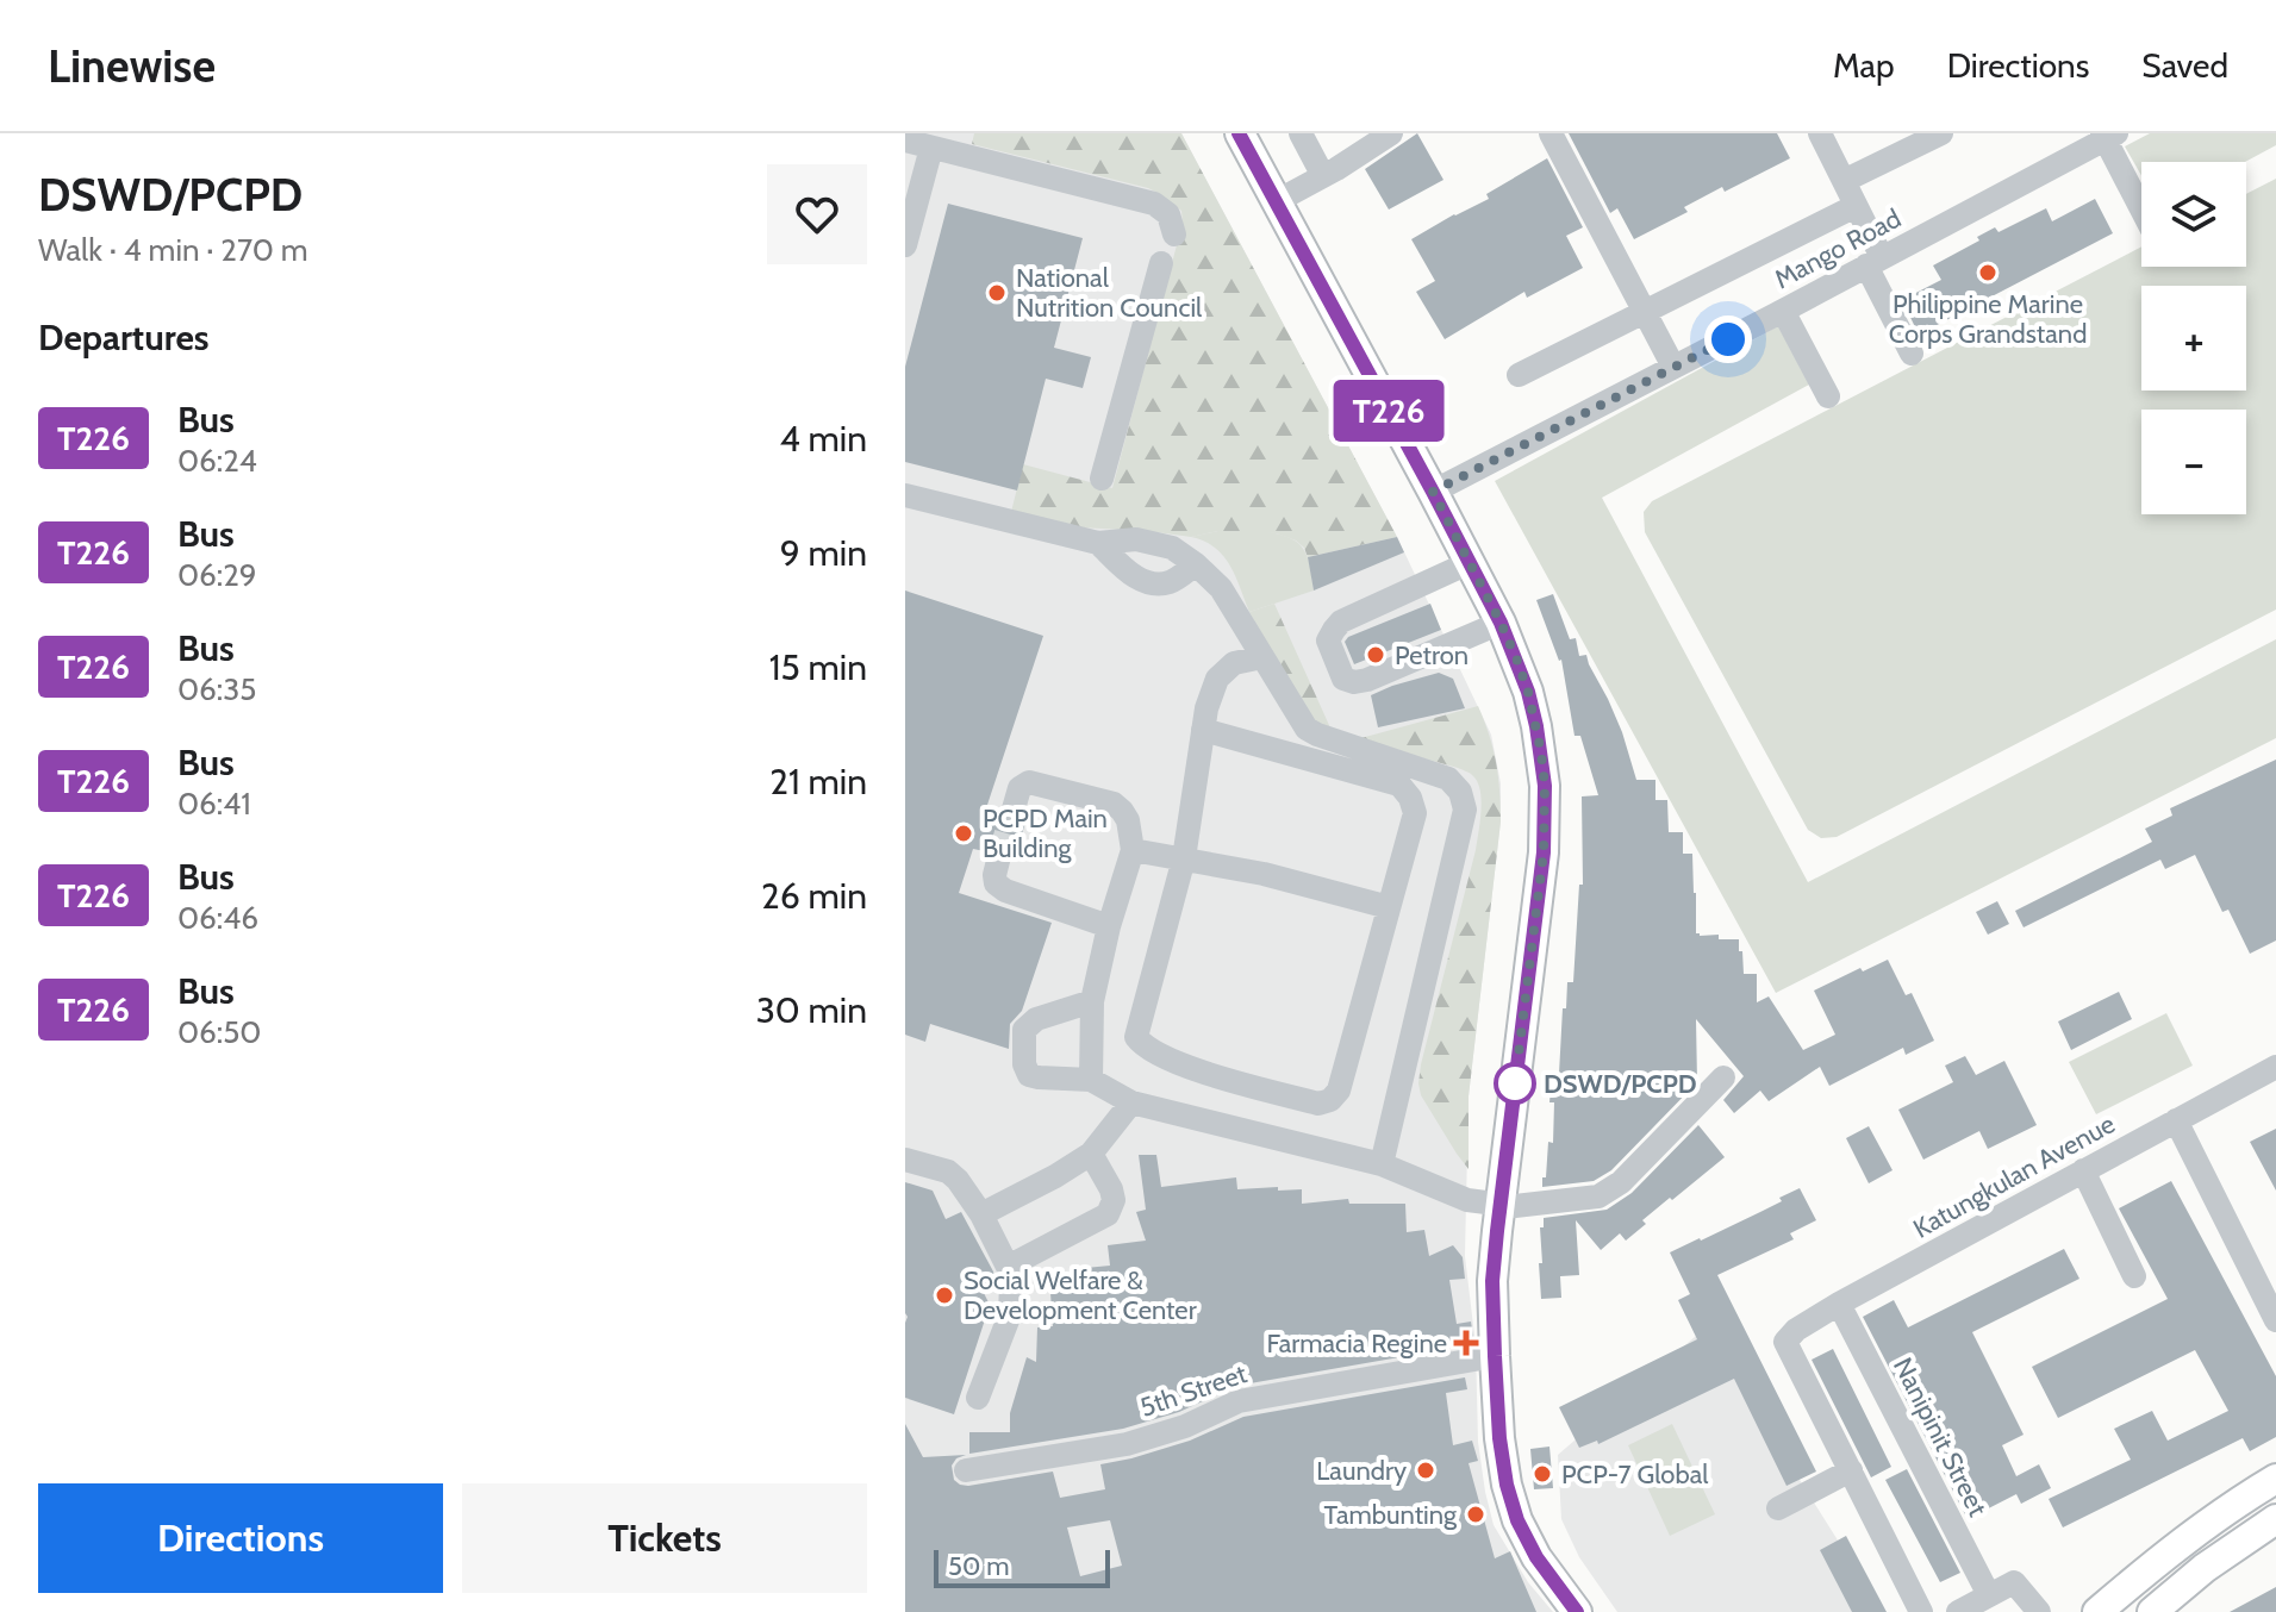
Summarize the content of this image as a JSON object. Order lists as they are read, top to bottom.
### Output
{
  "streets": {
    "street": [
      "Mango Road",
      "Katungkulan Avenue",
      "5th Street",
      "Nanipinit Street"
    ]
  },
  "crossings": [
    ["Katungkulan Avenue", "Nanipinit Street"]
  ],
  "places": {
    "other": [
      "Philippine Marine Corps Grandstand",
      "National Nutrition Council",
      "Petron",
      "PCPD Main Building",
      "DSWD/PCPD",
      "Social Welfare & Development Center",
      "Laundry",
      "PCP-7 Global",
      "Tambunting"
    ],
    "health": ["Farmacia Regine"]
  },
  "lines": ["bus line T226"],
  "scale_bar": "50 m",
  "page": {
    "header": "Linewise",
    "nav": ["Map", "Directions", "Saved"],
    "heading": [
      ["DSWD/PCPD", "Walk · 4 min · 270 m"],
      "Departures"
    ],
    "on_map": "T226",
    "map_buttons": ["+", "−"],
    "list": [
      {
        "mark": "T226",
        "name": "Bus",
        "note": "06:24",
        "value": "4 min"
      },
      {
        "mark": "T226",
        "name": "Bus",
        "note": "06:29",
        "value": "9 min"
      },
      {
        "mark": "T226",
        "name": "Bus",
        "note": "06:35",
        "value": "15 min"
      },
      {
        "mark": "T226",
        "name": "Bus",
        "note": "06:41",
        "value": "21 min"
      },
      {
        "mark": "T226",
        "name": "Bus",
        "note": "06:46",
        "value": "26 min"
      },
      {
        "mark": "T226",
        "name": "Bus",
        "note": "06:50",
        "value": "30 min"
      }
    ],
    "buttons": ["Directions", "Tickets"],
    "scale": "50 m"
  }
}
